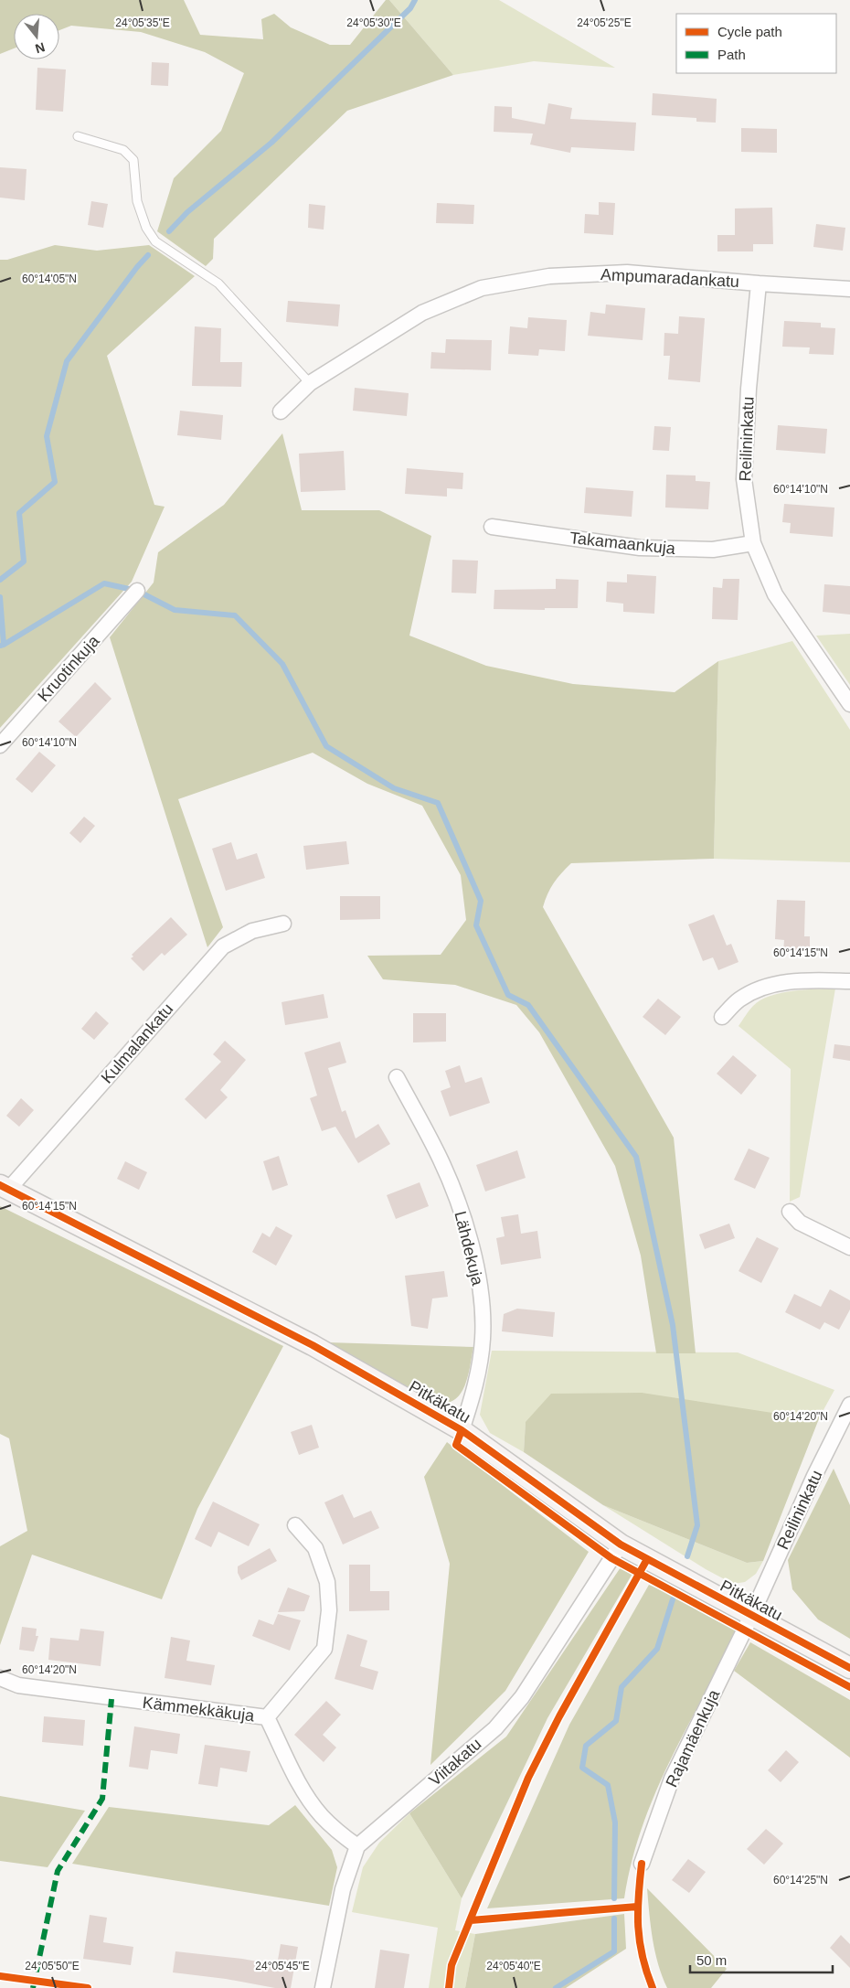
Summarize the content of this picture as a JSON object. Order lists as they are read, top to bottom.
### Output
{
  "streets": {
    "street": [
      "Ampumaradankatu",
      "Reilininkatu",
      "Takamaankuja",
      "Kruotinkuja",
      "Kulmalankatu",
      "Lähdekuja",
      "Pitkäkatu",
      "Kämmekkäkuja",
      "Rajamäenkuja",
      "Viitakatu"
    ]
  },
  "crossings": [
    ["Ampumaradankatu", "Reilininkatu"],
    ["Reilininkatu", "Takamaankuja"],
    ["Reilininkatu", "Pitkäkatu"],
    ["Reilininkatu", "Rajamäenkuja"],
    ["Kulmalankatu", "Pitkäkatu"],
    ["Lähdekuja", "Pitkäkatu"],
    ["Pitkäkatu", "Rajamäenkuja"],
    ["Pitkäkatu", "Viitakatu"],
    ["Kämmekkäkuja", "Viitakatu"]
  ],
  "legend": ["Cycle path", "Path"],
  "scale_bar": "50 m",
  "north": "bottom",
  "coordinates": [
    "24°05'35\"E",
    "24°05'30\"E",
    "24°05'25\"E",
    "60°14'05\"N",
    "60°14'10\"N",
    "60°14'15\"N",
    "60°14'20\"N",
    "60°14'25\"N",
    "24°05'50\"E",
    "24°05'45\"E",
    "24°05'40\"E"
  ]
}
